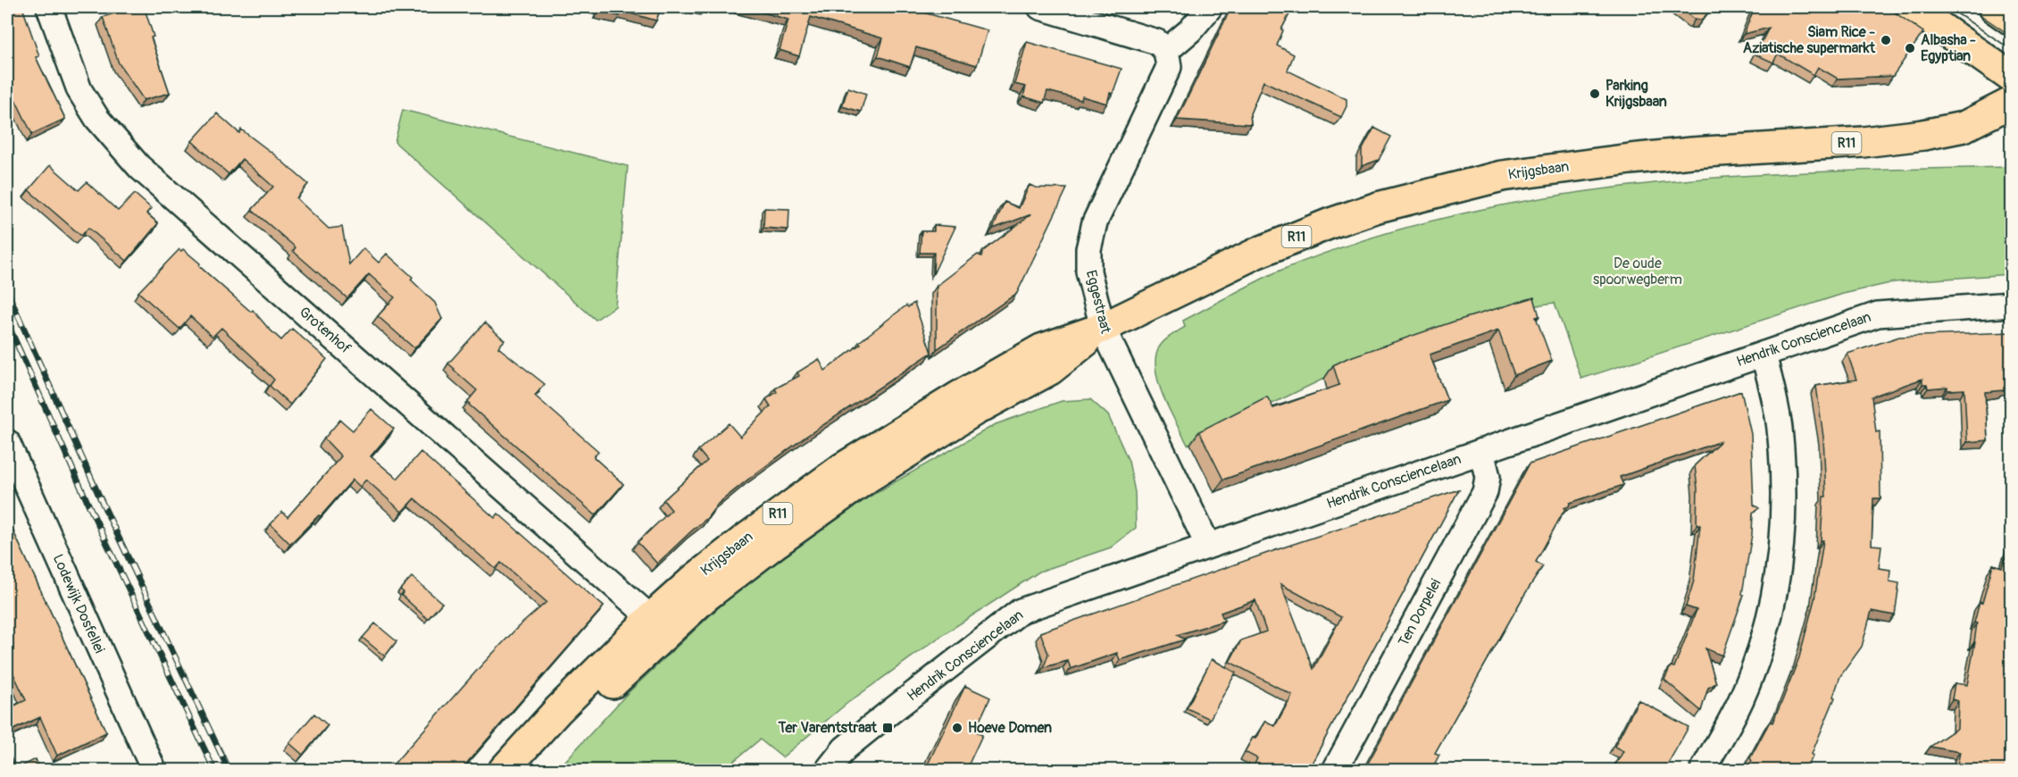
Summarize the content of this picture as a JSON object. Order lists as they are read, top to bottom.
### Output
{
  "streets": {
    "main road": ["R11", "Krijgsbaan"],
    "street": [
      "Eggestraat",
      "Grotenhof",
      "Hendrik Consciencelaan",
      "Lodewijk Dosfellei",
      "Ten Dorpelei"
    ]
  },
  "crossings": [
    ["Krijgsbaan", "Eggestraat"],
    ["Krijgsbaan", "Grotenhof"],
    ["Eggestraat", "Hendrik Consciencelaan"],
    ["Hendrik Consciencelaan", "Ten Dorpelei"]
  ],
  "parks": ["De oude spoorwegberm"],
  "places": {
    "other": [
      "Siam Rice - Aziatische supermarkt",
      "Albasha - Egyptian",
      "Parking Krijgsbaan",
      "Hoeve Domen"
    ],
    "transit": ["Ter Varentstraat"]
  }
}
